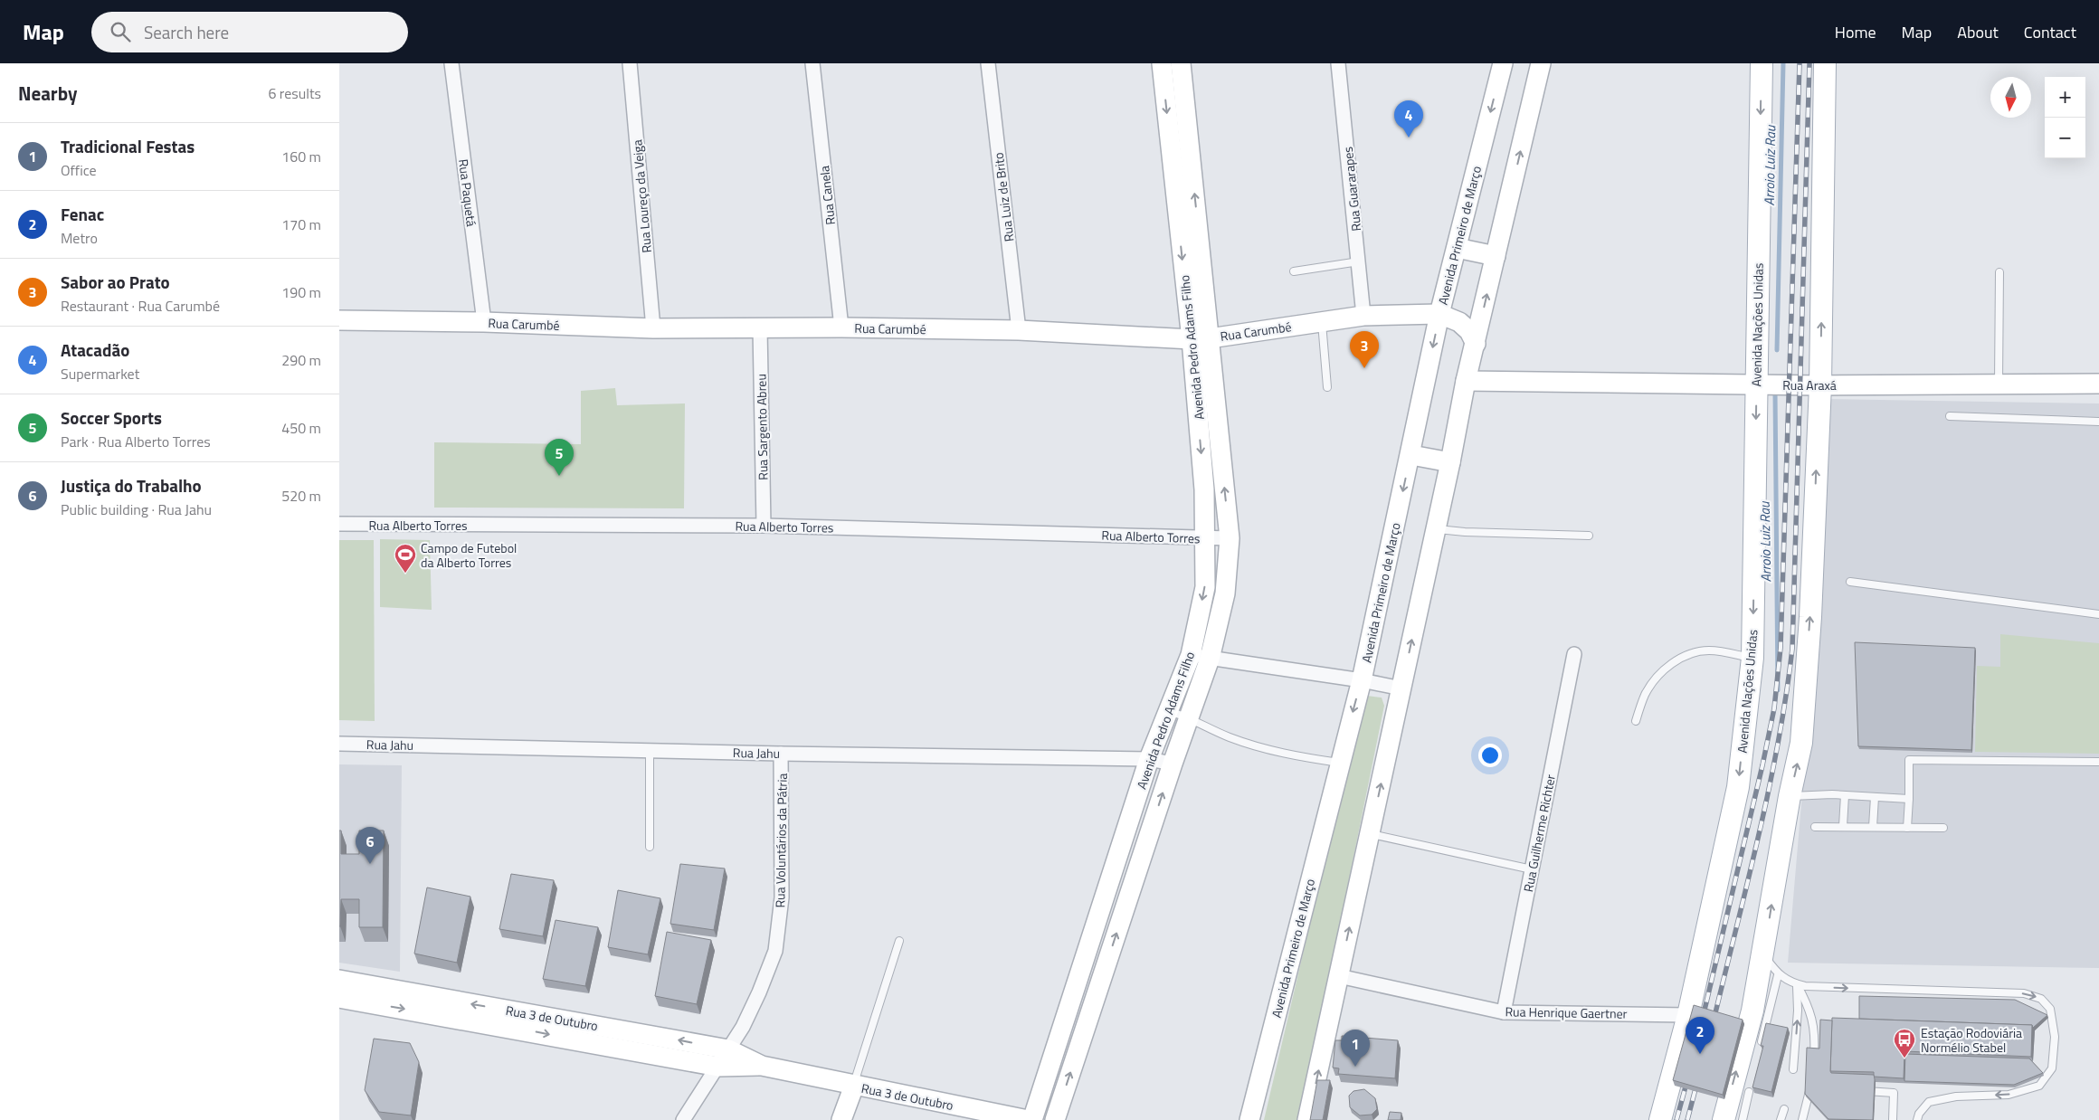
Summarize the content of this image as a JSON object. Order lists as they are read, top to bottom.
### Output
{
  "streets": {
    "main road": [
      "Avenida Primeiro de Março",
      "Rua Carumbé",
      "Avenida Nações Unidas",
      "Avenida Pedro Adams Filho",
      "Rua Araxá",
      "Rua 3 de Outubro"
    ],
    "street": [
      "Rua Guararapes",
      "Rua Paquetá",
      "Rua Canela",
      "Rua Loureço da Veiga",
      "Rua Luiz de Brito",
      "Rua Sargento Abreu",
      "Rua Alberto Torres",
      "Rua Jahu",
      "Rua Guilherme Richter",
      "Rua Voluntários da Pátria",
      "Rua Henrique Gaertner"
    ]
  },
  "crossings": [
    ["Rua Guararapes", "Rua Carumbé"],
    ["Rua Paquetá", "Rua Carumbé"],
    ["Rua Canela", "Rua Carumbé"],
    ["Rua Loureço da Veiga", "Rua Carumbé"],
    ["Rua Luiz de Brito", "Rua Carumbé"],
    ["Avenida Primeiro de Março", "Rua Carumbé"],
    ["Rua Carumbé", "Avenida Pedro Adams Filho"],
    ["Rua Carumbé", "Rua Sargento Abreu"],
    ["Avenida Nações Unidas", "Rua Araxá"],
    ["Avenida Nações Unidas", "Rua Henrique Gaertner"],
    ["Avenida Pedro Adams Filho", "Rua Alberto Torres"],
    ["Avenida Pedro Adams Filho", "Rua Jahu"],
    ["Rua Sargento Abreu", "Rua Alberto Torres"],
    ["Rua Jahu", "Rua Voluntários da Pátria"],
    ["Rua Guilherme Richter", "Rua Henrique Gaertner"],
    ["Rua Voluntários da Pátria", "Rua 3 de Outubro"]
  ],
  "water": ["Arroio Luiz Rau"],
  "places": {
    "sports": ["Campo de Futebol da Alberto Torres"],
    "bus stop": ["Estação Rodoviária Normélio Stabel"]
  },
  "north": "bottom",
  "page": {
    "header": "Map",
    "search": "Search here",
    "nav": [
      "Home",
      "Map",
      "About",
      "Contact"
    ],
    "heading": ["Nearby", "6 results"],
    "map_buttons": ["+", "−"],
    "pins": [
      "4",
      "3",
      "5",
      "6",
      "2",
      "1"
    ],
    "list": [
      {
        "mark": "1",
        "name": "Tradicional Festas",
        "note": "Office",
        "value": "160 m"
      },
      {
        "mark": "2",
        "name": "Fenac",
        "note": "Metro",
        "value": "170 m"
      },
      {
        "mark": "3",
        "name": "Sabor ao Prato",
        "note": "Restaurant · Rua Carumbé",
        "value": "190 m"
      },
      {
        "mark": "4",
        "name": "Atacadão",
        "note": "Supermarket",
        "value": "290 m"
      },
      {
        "mark": "5",
        "name": "Soccer Sports",
        "note": "Park · Rua Alberto Torres",
        "value": "450 m"
      },
      {
        "mark": "6",
        "name": "Justiça do Trabalho",
        "note": "Public building · Rua Jahu",
        "value": "520 m"
      }
    ]
  }
}
